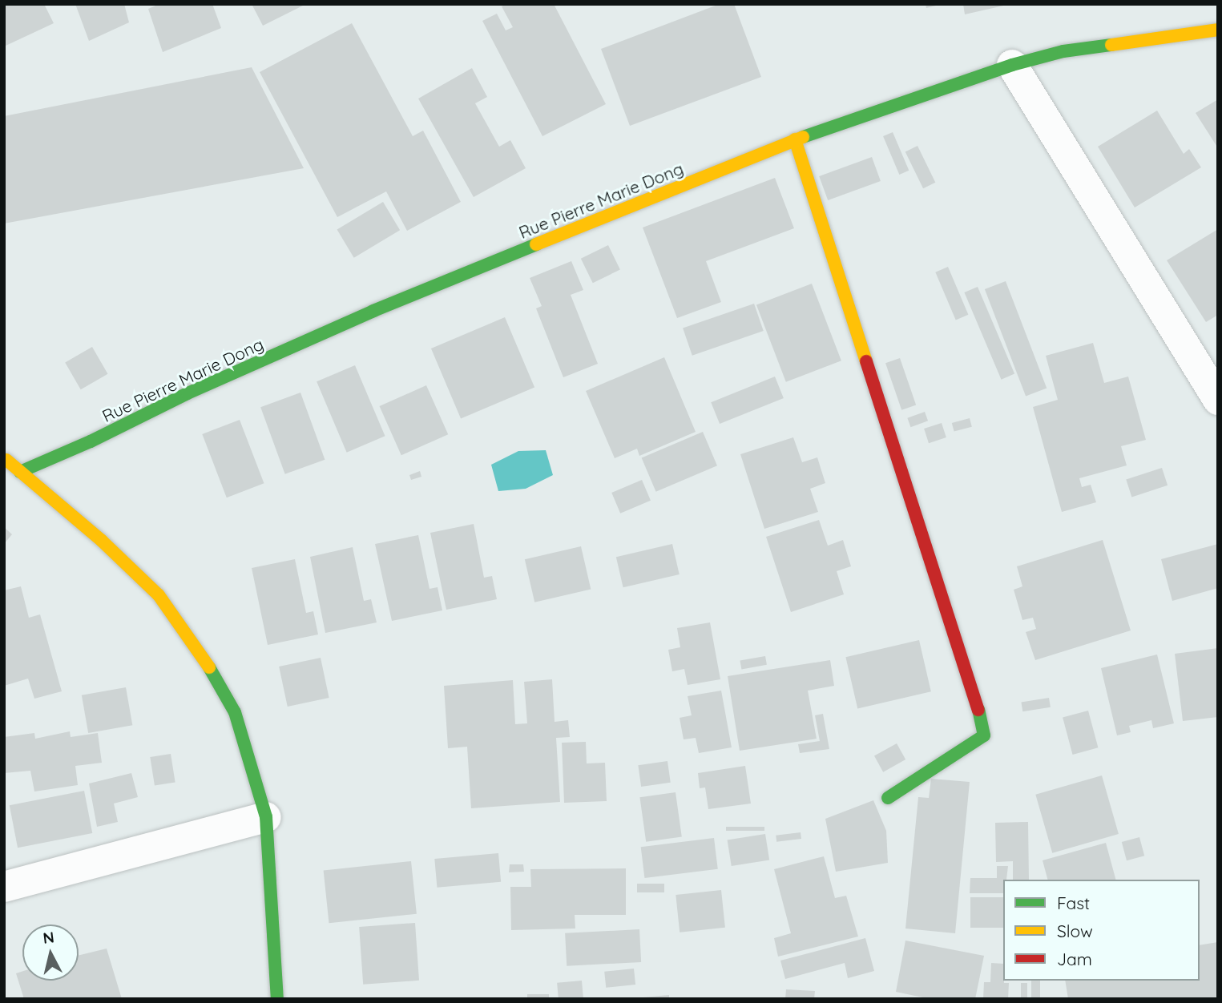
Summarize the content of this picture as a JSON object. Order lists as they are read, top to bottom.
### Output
{
  "streets": {
    "street": ["Rue Pierre Marie Dong"]
  },
  "legend": ["Fast", "Slow", "Jam"],
  "north": "top"
}
